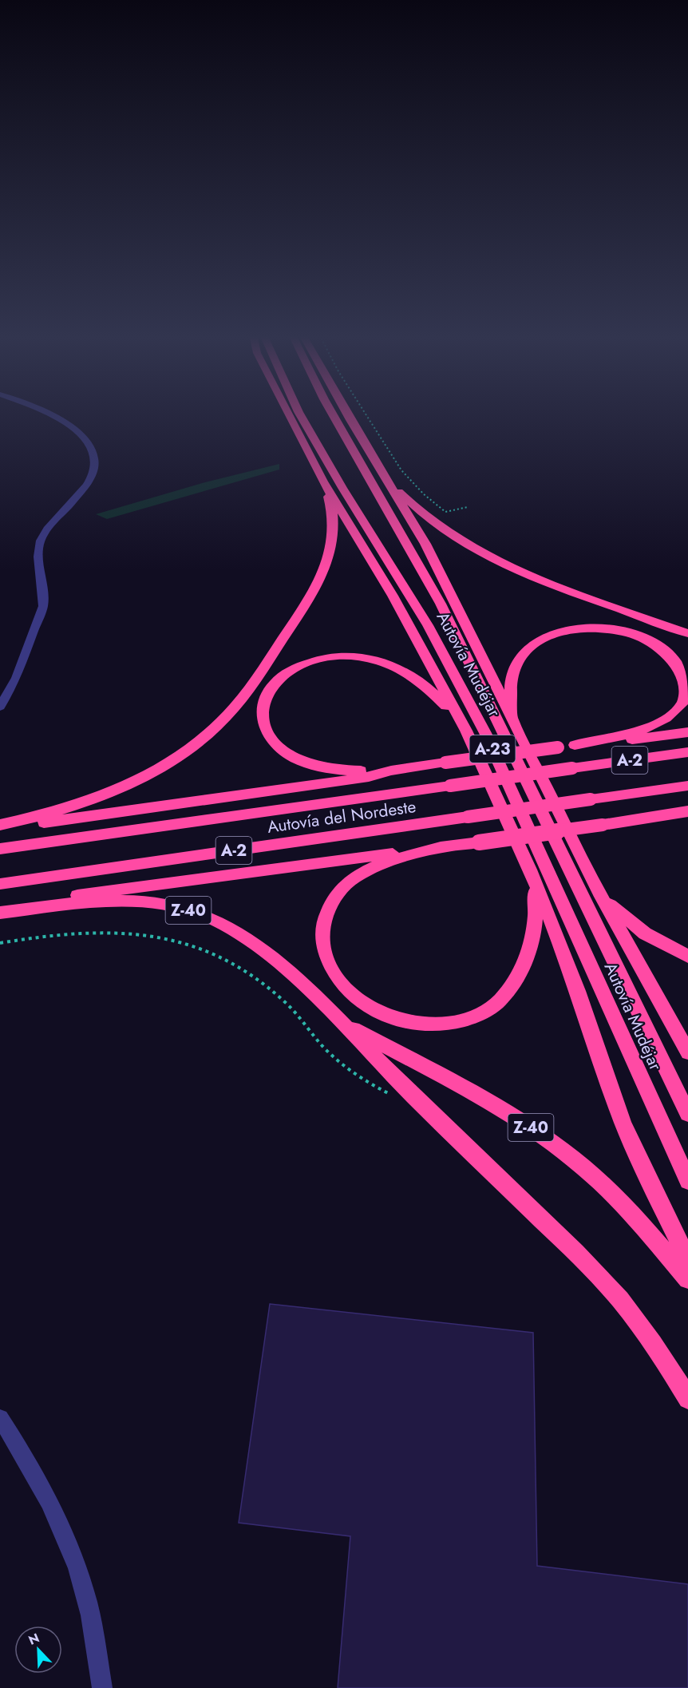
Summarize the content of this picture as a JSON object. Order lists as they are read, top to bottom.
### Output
{
  "streets": {
    "highway": [
      "Autovía Mudéjar",
      "A-23",
      "A-2",
      "Autovía del Nordeste",
      "Z-40"
    ]
  },
  "north": "top left"
}
